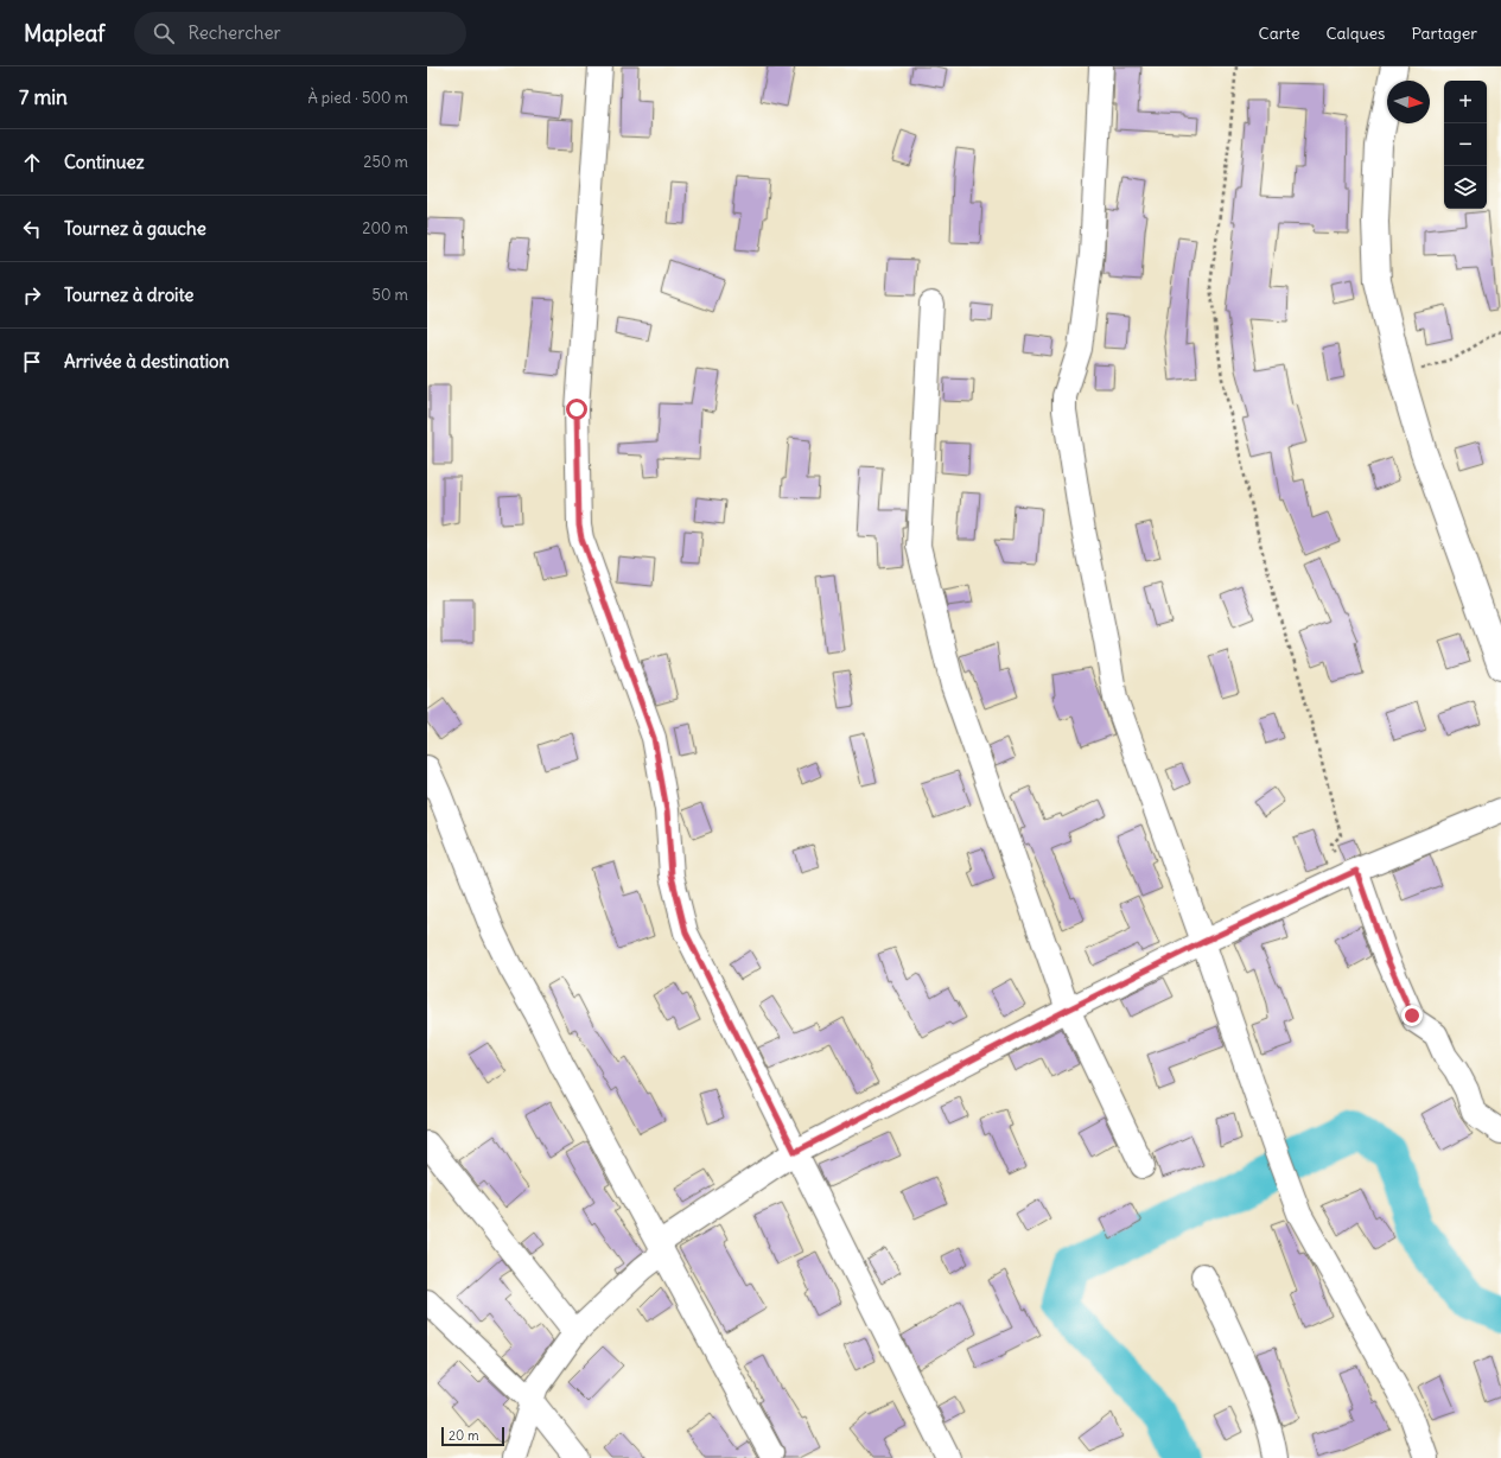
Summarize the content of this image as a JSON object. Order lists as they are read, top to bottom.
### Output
{
  "scale_bar": "20 m",
  "north": "right",
  "page": {
    "header": "Mapleaf",
    "search": "Rechercher",
    "nav": ["Carte", "Calques", "Partager"],
    "heading": ["7 min", "À pied · 500 m"],
    "map_buttons": ["+", "−"],
    "list": [
      ["Continuez", "250 m"],
      ["Tournez à gauche", "200 m"],
      ["Tournez à droite", "50 m"],
      "Arrivée à destination"
    ],
    "scale": "20 m"
  }
}
